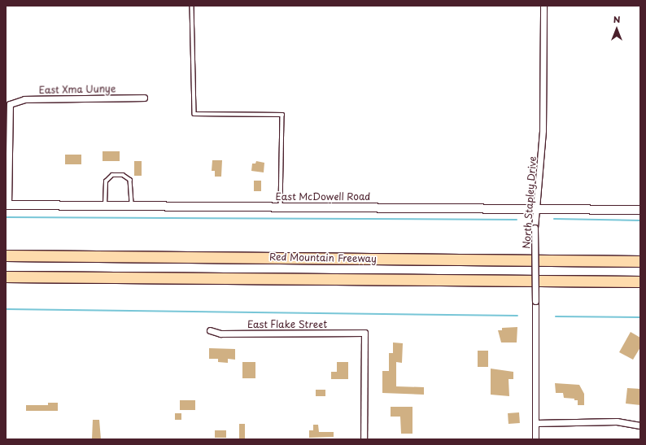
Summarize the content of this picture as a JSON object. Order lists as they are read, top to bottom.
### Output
{
  "streets": {
    "highway": ["Red Mountain Freeway"],
    "street": [
      "East Xma Uunye",
      "East McDowell Road",
      "North Stapley Drive",
      "East Flake Street"
    ]
  },
  "crossings": [
    ["East Xma Uunye", "East McDowell Road"],
    ["East McDowell Road", "North Stapley Drive"]
  ],
  "north": "top"
}
